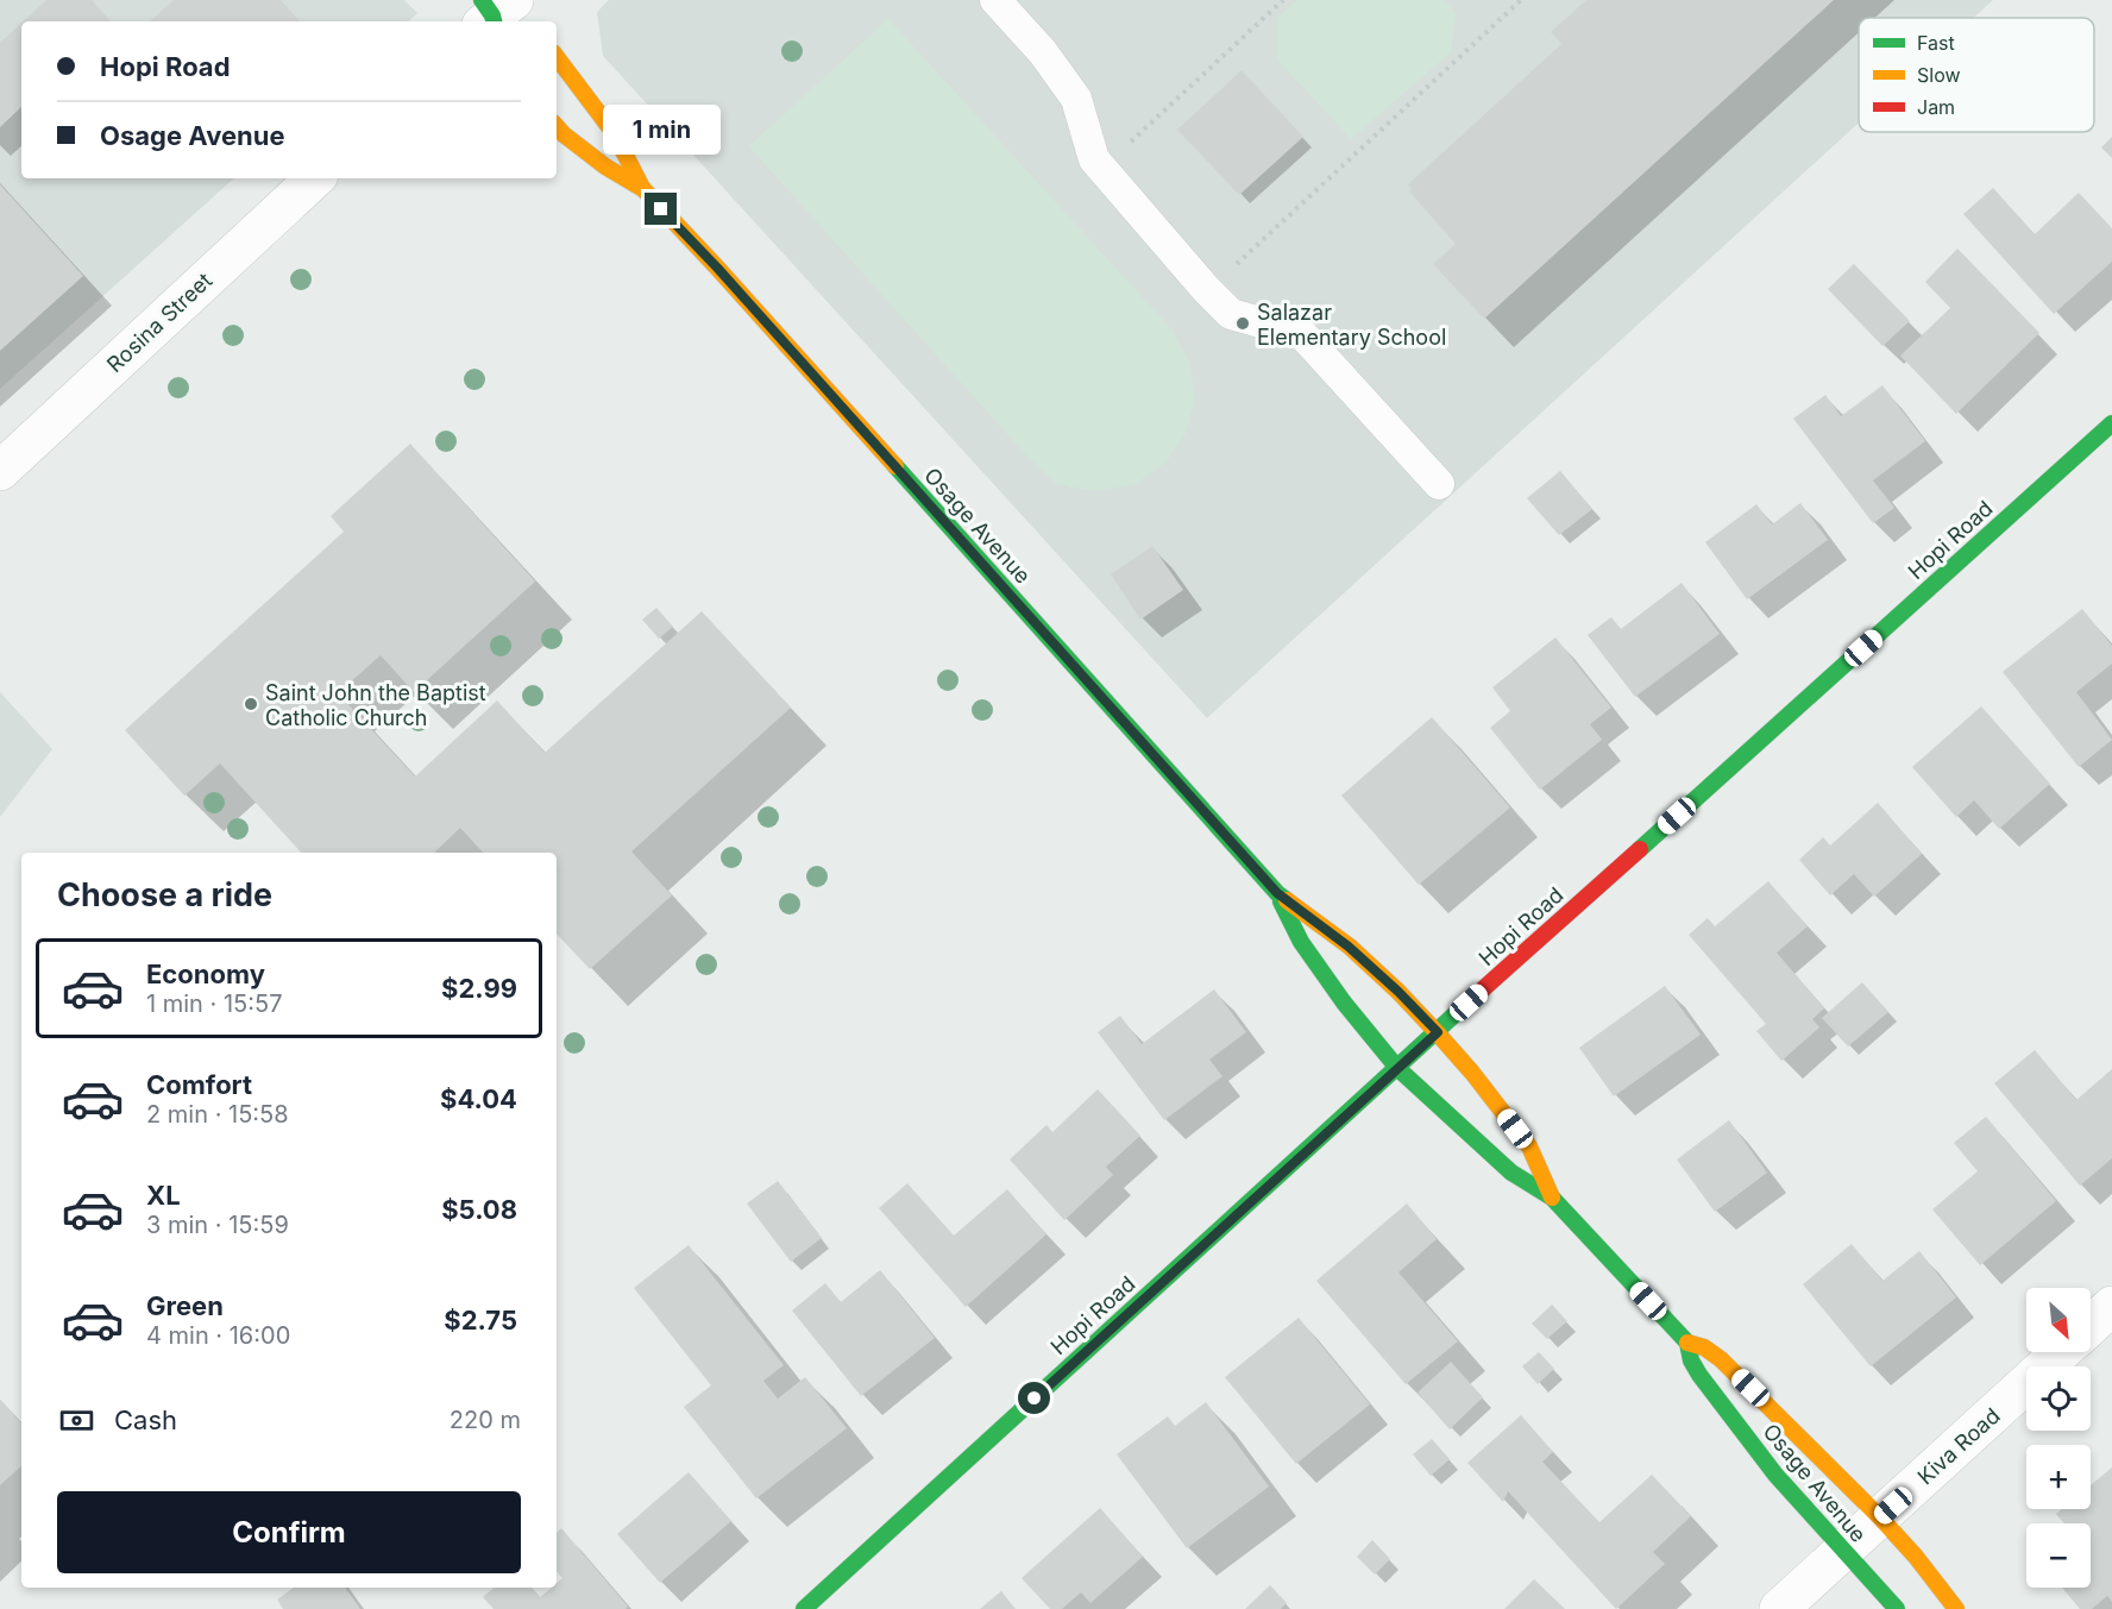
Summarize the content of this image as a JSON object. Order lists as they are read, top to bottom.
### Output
{
  "streets": {
    "street": [
      "Rosina Street",
      "Osage Avenue",
      "Hopi Road",
      "Kiva Road"
    ]
  },
  "crossings": [
    ["Osage Avenue", "Hopi Road"],
    ["Osage Avenue", "Kiva Road"]
  ],
  "places": ["Salazar Elementary School", "Saint John the Baptist Catholic Church"],
  "legend": ["Fast", "Slow", "Jam"],
  "north": "bottom right",
  "page": {
    "banner": ["Hopi Road", "Osage Avenue"],
    "bubble": "1 min",
    "heading": "Choose a ride",
    "list": [
      {
        "name": "Economy",
        "note": "1 min · 15:57",
        "value": "$2.99"
      },
      {
        "name": "Comfort",
        "note": "2 min · 15:58",
        "value": "$4.04"
      },
      {
        "name": "XL",
        "note": "3 min · 15:59",
        "value": "$5.08"
      },
      {
        "name": "Green",
        "note": "4 min · 16:00",
        "value": "$2.75"
      }
    ],
    "map_buttons": ["+", "−"],
    "pay": ["Cash", "220 m"],
    "buttons": "Confirm"
  }
}
